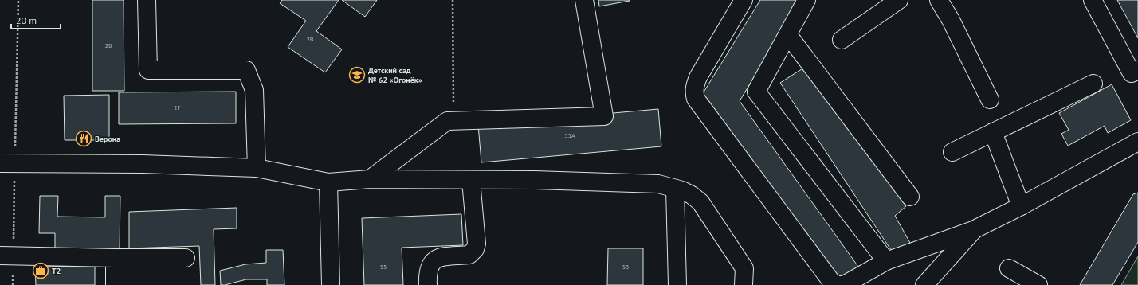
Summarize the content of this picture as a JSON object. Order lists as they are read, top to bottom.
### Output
{
  "places": {
    "school or university": ["Детский сад № 62 «Огонёк»"],
    "restaurant": ["Верона"],
    "office": ["T2"]
  },
  "house_numbers": [
    "2В",
    "2Б",
    "2Г",
    "55А",
    "55",
    "53"
  ],
  "scale_bar": "20 m"
}
